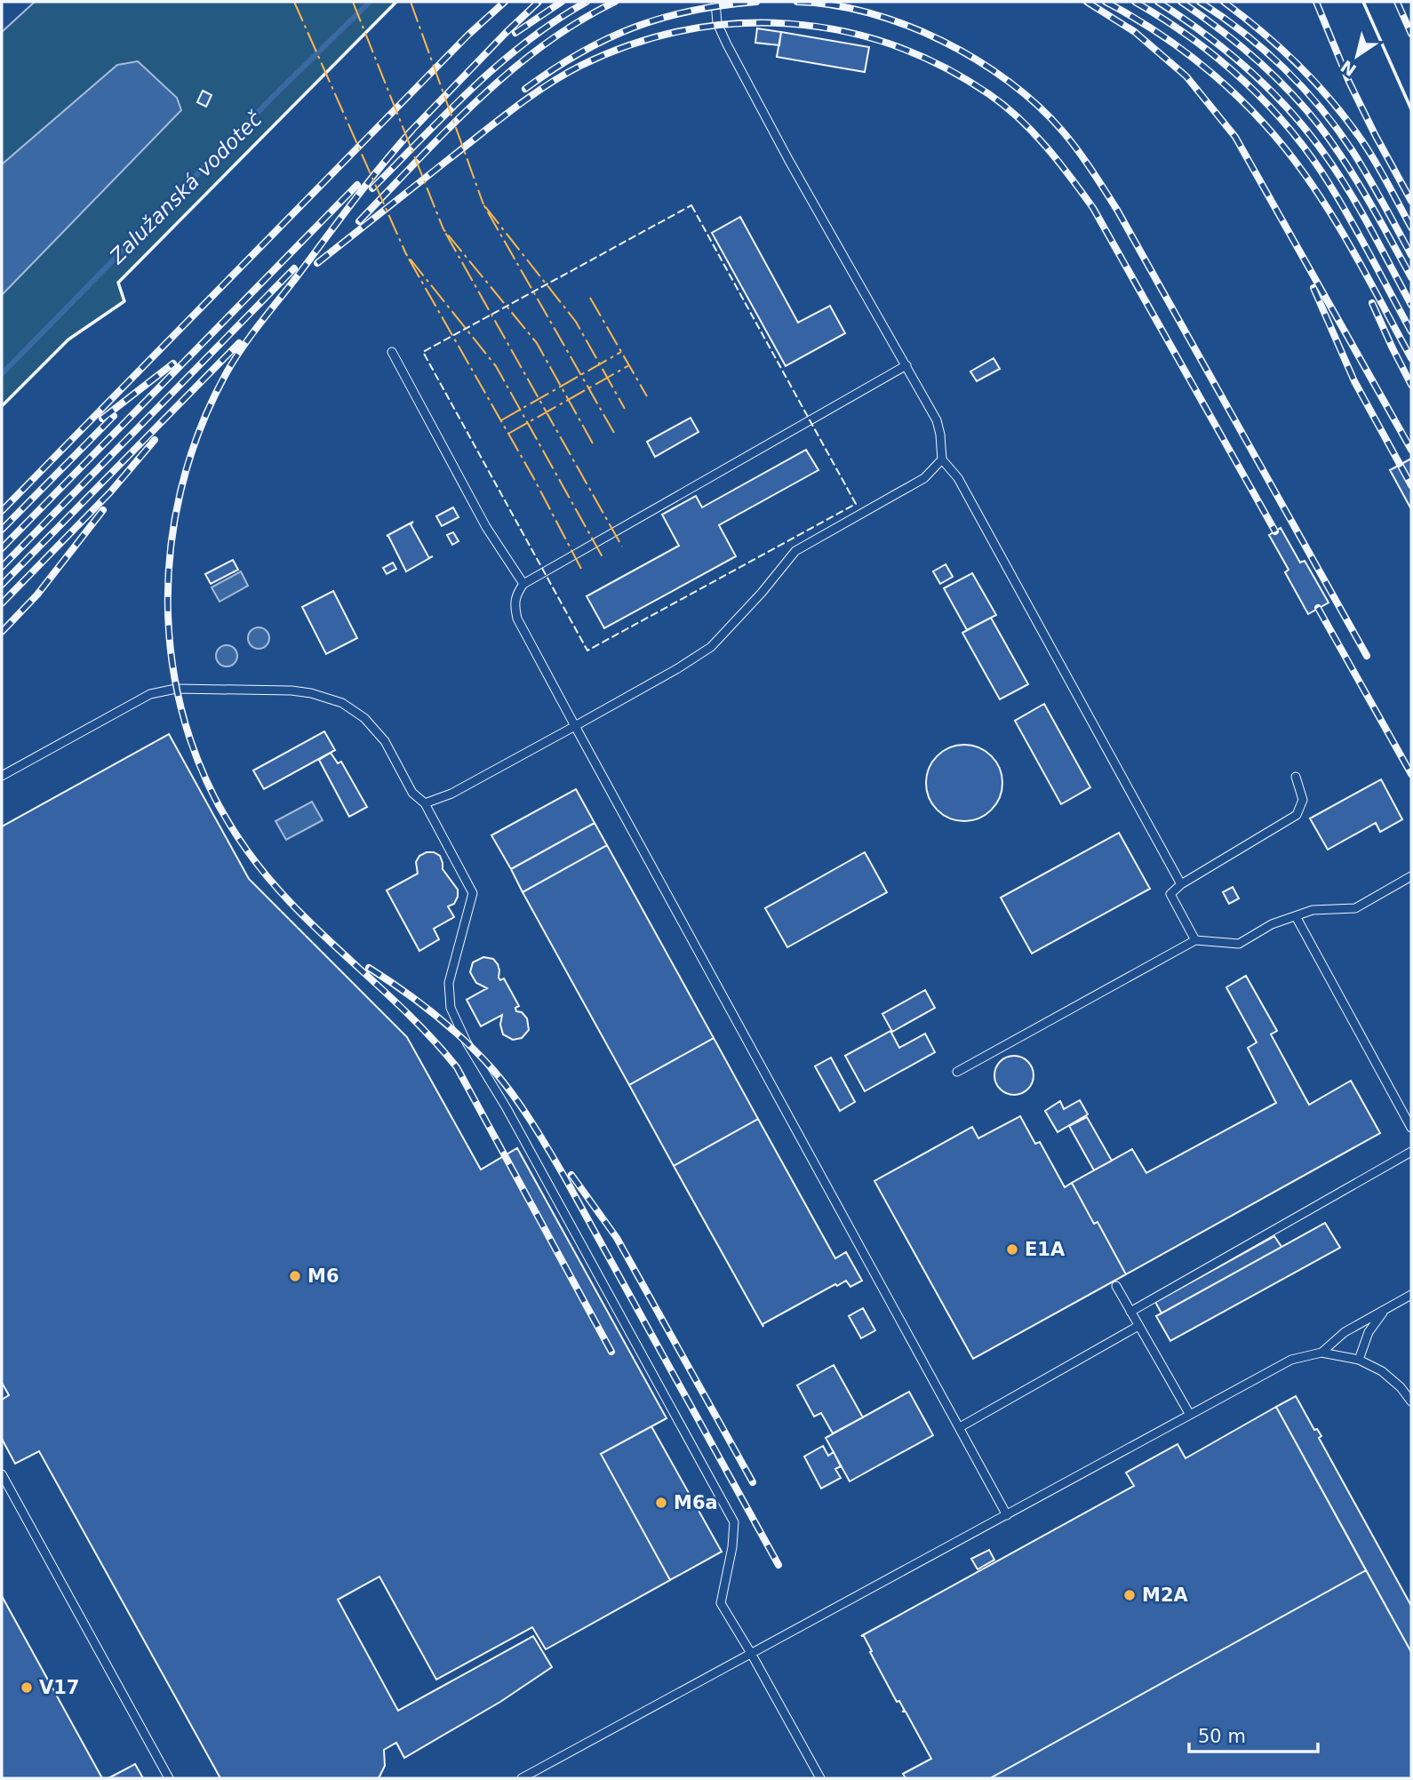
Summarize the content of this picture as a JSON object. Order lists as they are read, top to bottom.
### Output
{
  "water": ["Zalužanská vodoteč"],
  "places": [
    "E1A",
    "M6",
    "M6a",
    "M2A",
    "V17"
  ],
  "scale_bar": "50 m",
  "north": "bottom left"
}
